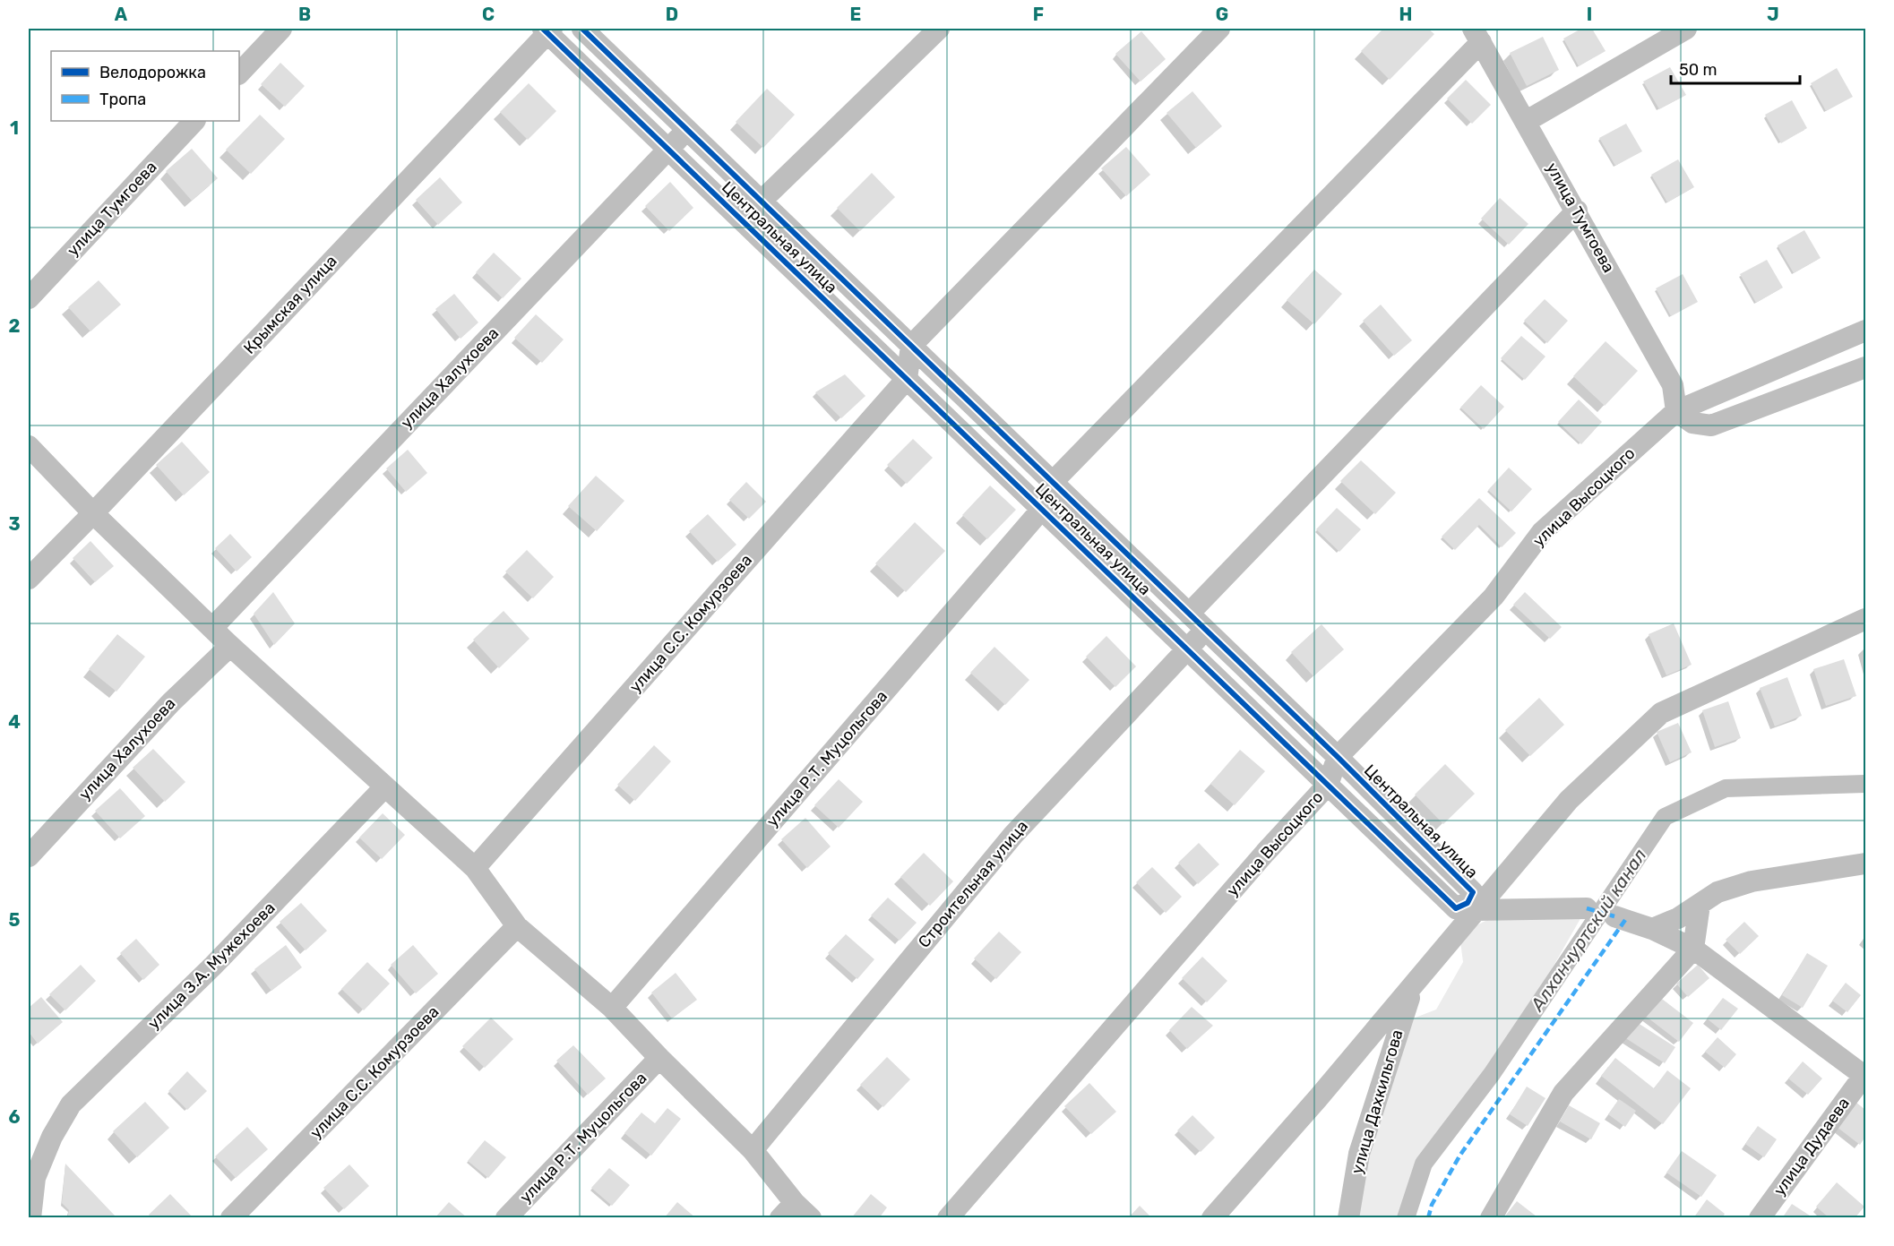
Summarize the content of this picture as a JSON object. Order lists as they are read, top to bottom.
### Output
{
  "streets": {
    "street": [
      "улица Тумгоева",
      "Центральная улица",
      "Крымская улица",
      "улица Халухоева",
      "улица Высоцкого",
      "улица С.С. Комурзоева",
      "улица Р.Т. Муцольгова",
      "Строительная улица",
      "улица З.А. Мужехоева",
      "улица Дахкильгова",
      "улица Дудаева"
    ]
  },
  "crossings": [
    ["улица Тумгоева", "улица Высоцкого"],
    ["Центральная улица", "Крымская улица"],
    ["Центральная улица", "улица Халухоева"],
    ["Центральная улица", "улица Высоцкого"],
    ["Центральная улица", "улица С.С. Комурзоева"],
    ["Центральная улица", "улица Р.Т. Муцольгова"],
    ["Центральная улица", "Строительная улица"]
  ],
  "water": ["Алханчуртский канал"],
  "legend": ["Велодорожка", "Тропа"],
  "scale_bar": "50 m",
  "grid": {
    "columns": [
      "A",
      "B",
      "C",
      "D",
      "E",
      "F",
      "G",
      "H",
      "I",
      "J"
    ],
    "rows": [
      "1",
      "2",
      "3",
      "4",
      "5",
      "6"
    ]
  }
}
